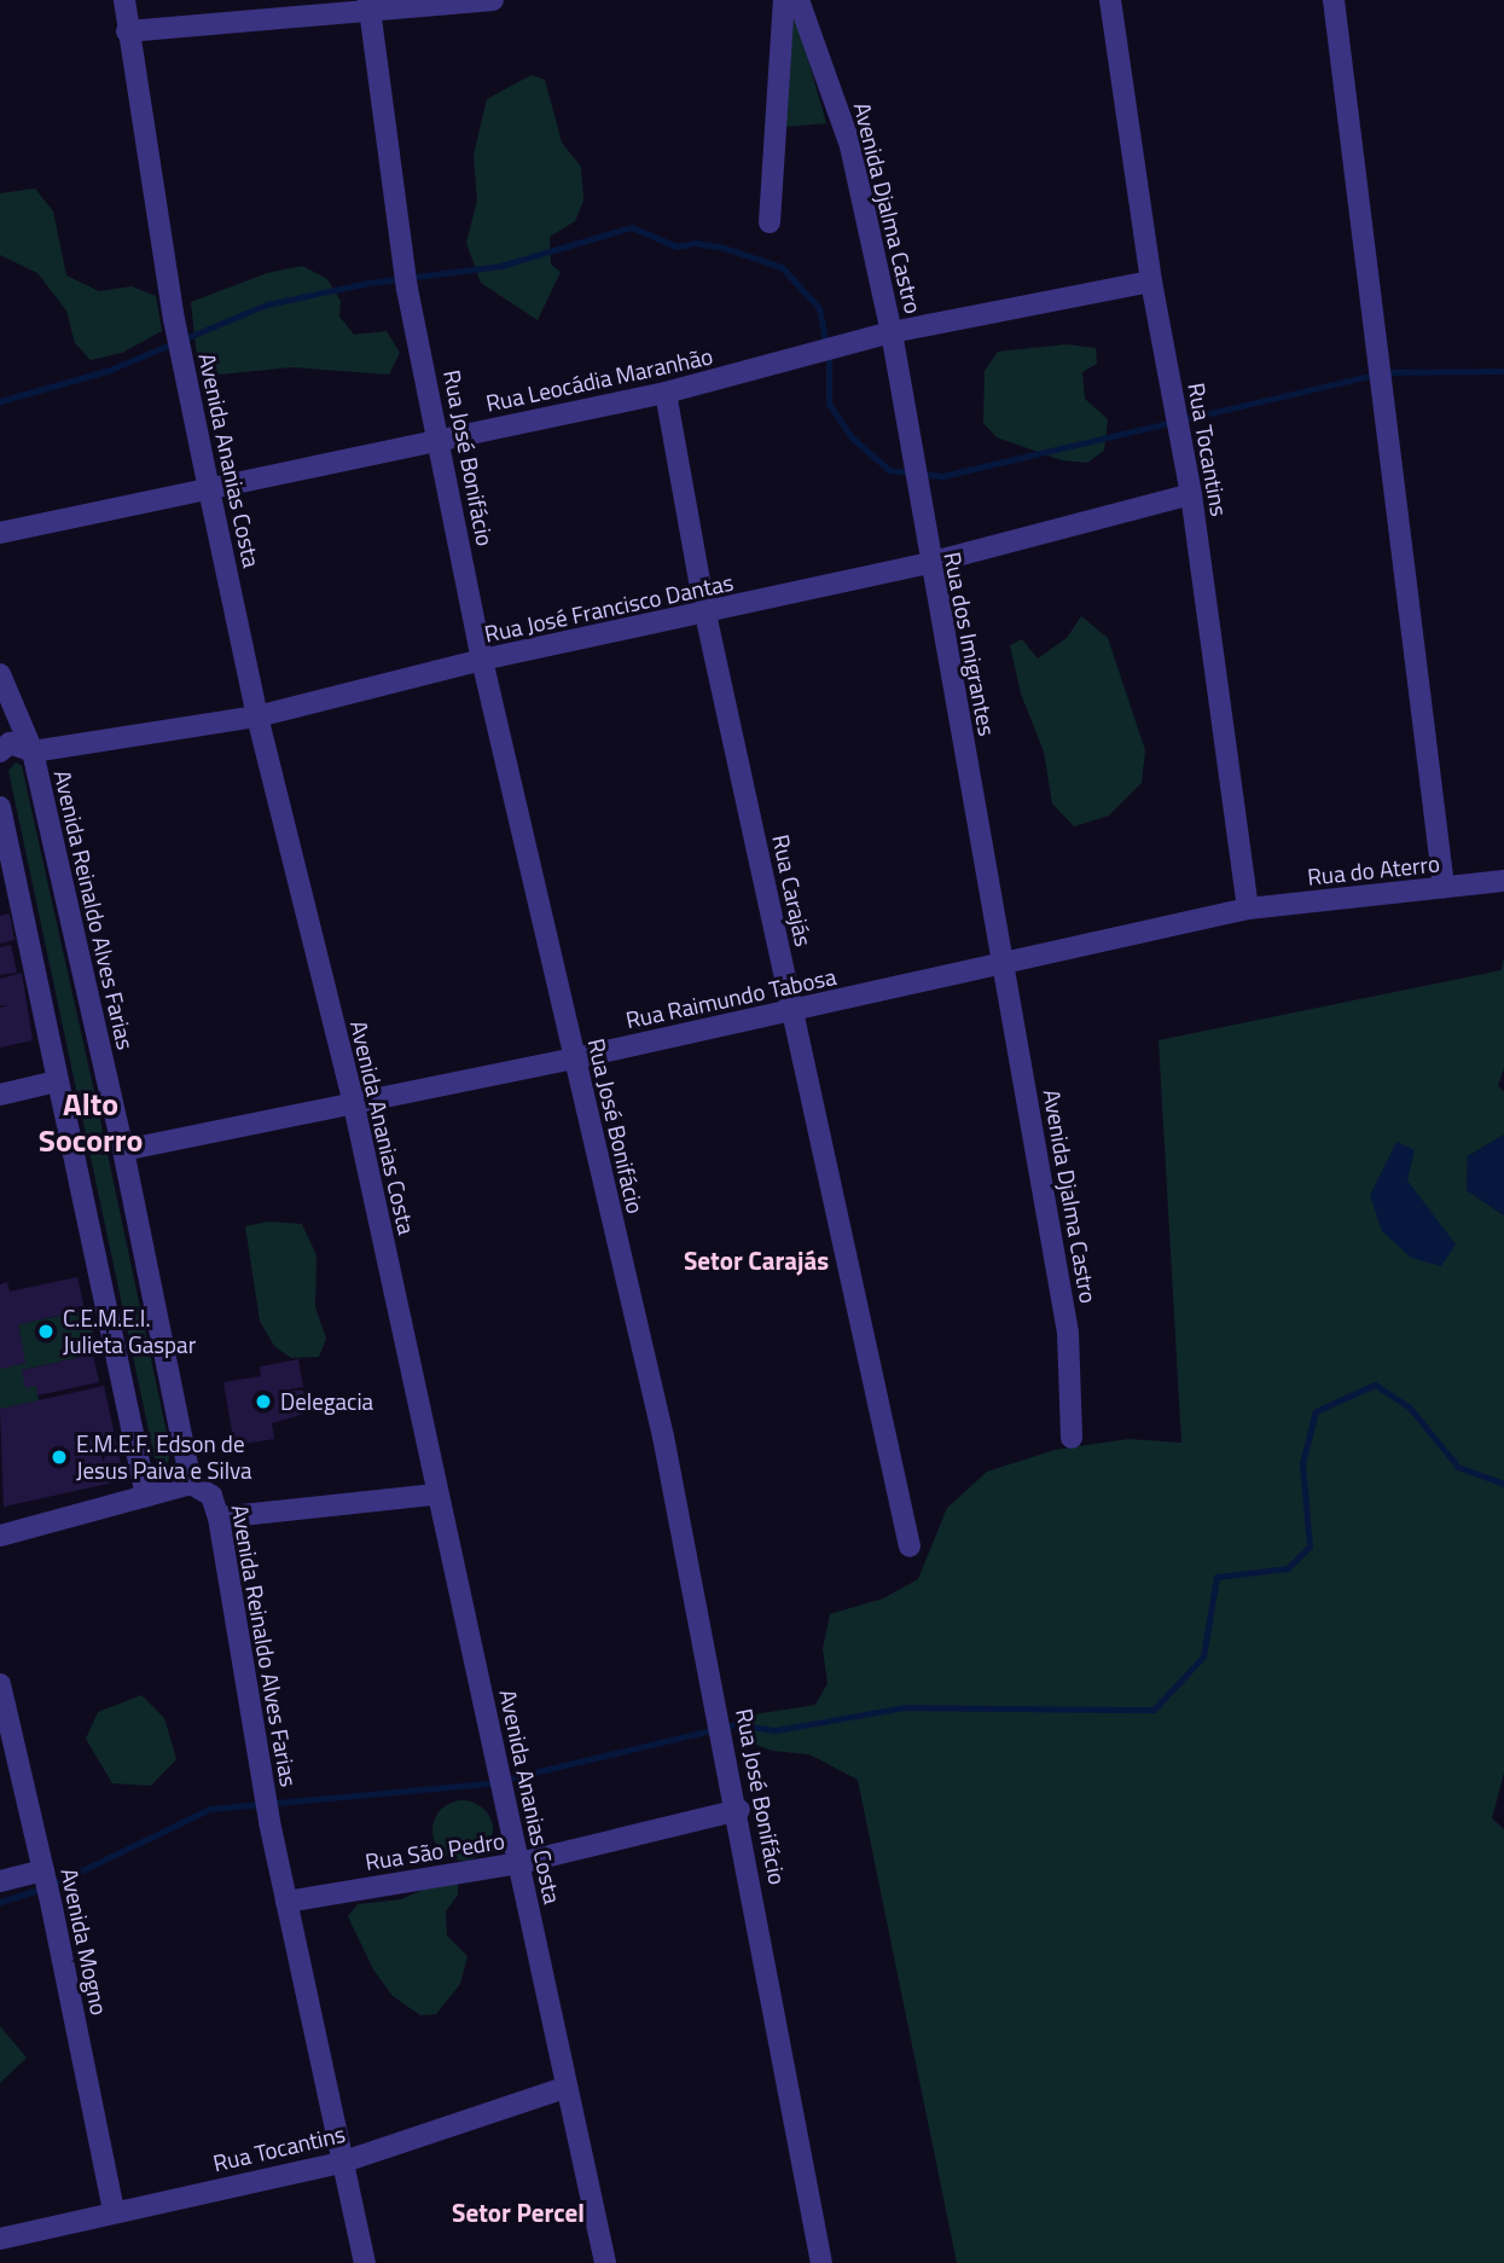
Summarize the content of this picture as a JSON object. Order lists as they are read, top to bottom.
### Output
{
  "streets": {
    "street": [
      "Avenida Djalma Castro",
      "Rua Leocádia Maranhão",
      "Rua Tocantins",
      "Rua José Bonifácio",
      "Avenida Ananias Costa",
      "Rua José Francisco Dantas",
      "Rua dos Imigrantes",
      "Rua do Aterro",
      "Rua Carajás",
      "Avenida Reinaldo Alves Farias",
      "Rua Raimundo Tabosa",
      "Rua São Pedro",
      "Avenida Mogno"
    ]
  },
  "crossings": [
    ["Avenida Djalma Castro", "Rua Leocádia Maranhão"],
    ["Avenida Djalma Castro", "Rua dos Imigrantes"],
    ["Avenida Djalma Castro", "Rua Raimundo Tabosa"],
    ["Rua Leocádia Maranhão", "Rua Tocantins"],
    ["Rua Leocádia Maranhão", "Rua José Bonifácio"],
    ["Rua Leocádia Maranhão", "Avenida Ananias Costa"],
    ["Rua Leocádia Maranhão", "Rua dos Imigrantes"],
    ["Rua Leocádia Maranhão", "Rua Carajás"],
    ["Rua Tocantins", "Avenida Ananias Costa"],
    ["Rua Tocantins", "Rua José Francisco Dantas"],
    ["Rua Tocantins", "Rua do Aterro"],
    ["Rua Tocantins", "Avenida Reinaldo Alves Farias"],
    ["Rua Tocantins", "Rua Raimundo Tabosa"],
    ["Rua Tocantins", "Avenida Mogno"],
    ["Rua José Bonifácio", "Rua José Francisco Dantas"],
    ["Rua José Bonifácio", "Rua Raimundo Tabosa"],
    ["Rua José Bonifácio", "Rua São Pedro"],
    ["Avenida Ananias Costa", "Rua José Francisco Dantas"],
    ["Avenida Ananias Costa", "Rua Raimundo Tabosa"],
    ["Avenida Ananias Costa", "Rua São Pedro"],
    ["Rua José Francisco Dantas", "Rua dos Imigrantes"],
    ["Rua José Francisco Dantas", "Rua Carajás"],
    ["Rua José Francisco Dantas", "Avenida Reinaldo Alves Farias"],
    ["Rua dos Imigrantes", "Rua Raimundo Tabosa"],
    ["Rua do Aterro", "Rua Raimundo Tabosa"],
    ["Rua Carajás", "Rua Raimundo Tabosa"],
    ["Avenida Reinaldo Alves Farias", "Rua Raimundo Tabosa"],
    ["Avenida Reinaldo Alves Farias", "Rua São Pedro"]
  ],
  "districts": ["Alto Socorro", "Setor Carajás", "Setor Percel"],
  "places": ["C.E.M.E.I. Julieta Gaspar", "Delegacia", "E.M.E.F. Edson de Jesus Paiva e Silva"]
}
